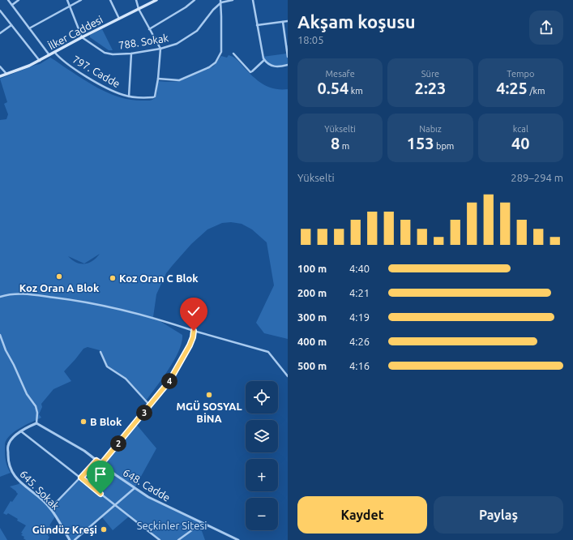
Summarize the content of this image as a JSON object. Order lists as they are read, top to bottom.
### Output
{
  "streets": {
    "main road": ["İlker Caddesi"],
    "street": [
      "788. Sokak",
      "797. Cadde",
      "648. Cadde",
      "645. Sokak"
    ]
  },
  "crossings": [
    ["İlker Caddesi", "788. Sokak"],
    ["İlker Caddesi", "797. Cadde"],
    ["648. Cadde", "645. Sokak"]
  ],
  "parks": ["Seçkinler Sitesi"],
  "places": [
    "Koz Oran A Blok",
    "Koz Oran C Blok",
    "MGÜ SOSYAL BİNA",
    "B Blok",
    "Gündüz Kreşi"
  ],
  "page": {
    "heading": ["Akşam koşusu", "18:05"],
    "stats": [
      ["Mesafe", "0.54 km"],
      ["Süre", "2:23"],
      ["Tempo", "4:25 /km"],
      ["Yükselti", "8 m"],
      ["Nabız", "153 bpm"],
      ["kcal", "40"]
    ],
    "chart": ["Yükselti", "289–294 m"],
    "list": [
      {
        "name": "100 m",
        "note": "4:40"
      },
      {
        "name": "200 m",
        "note": "4:21"
      },
      {
        "name": "300 m",
        "note": "4:19"
      },
      {
        "name": "400 m",
        "note": "4:26"
      },
      {
        "name": "500 m",
        "note": "4:16"
      }
    ],
    "pins": ["4", "3", "2"],
    "map_buttons": ["+", "−"],
    "buttons": ["Kaydet", "Paylaş"]
  }
}
